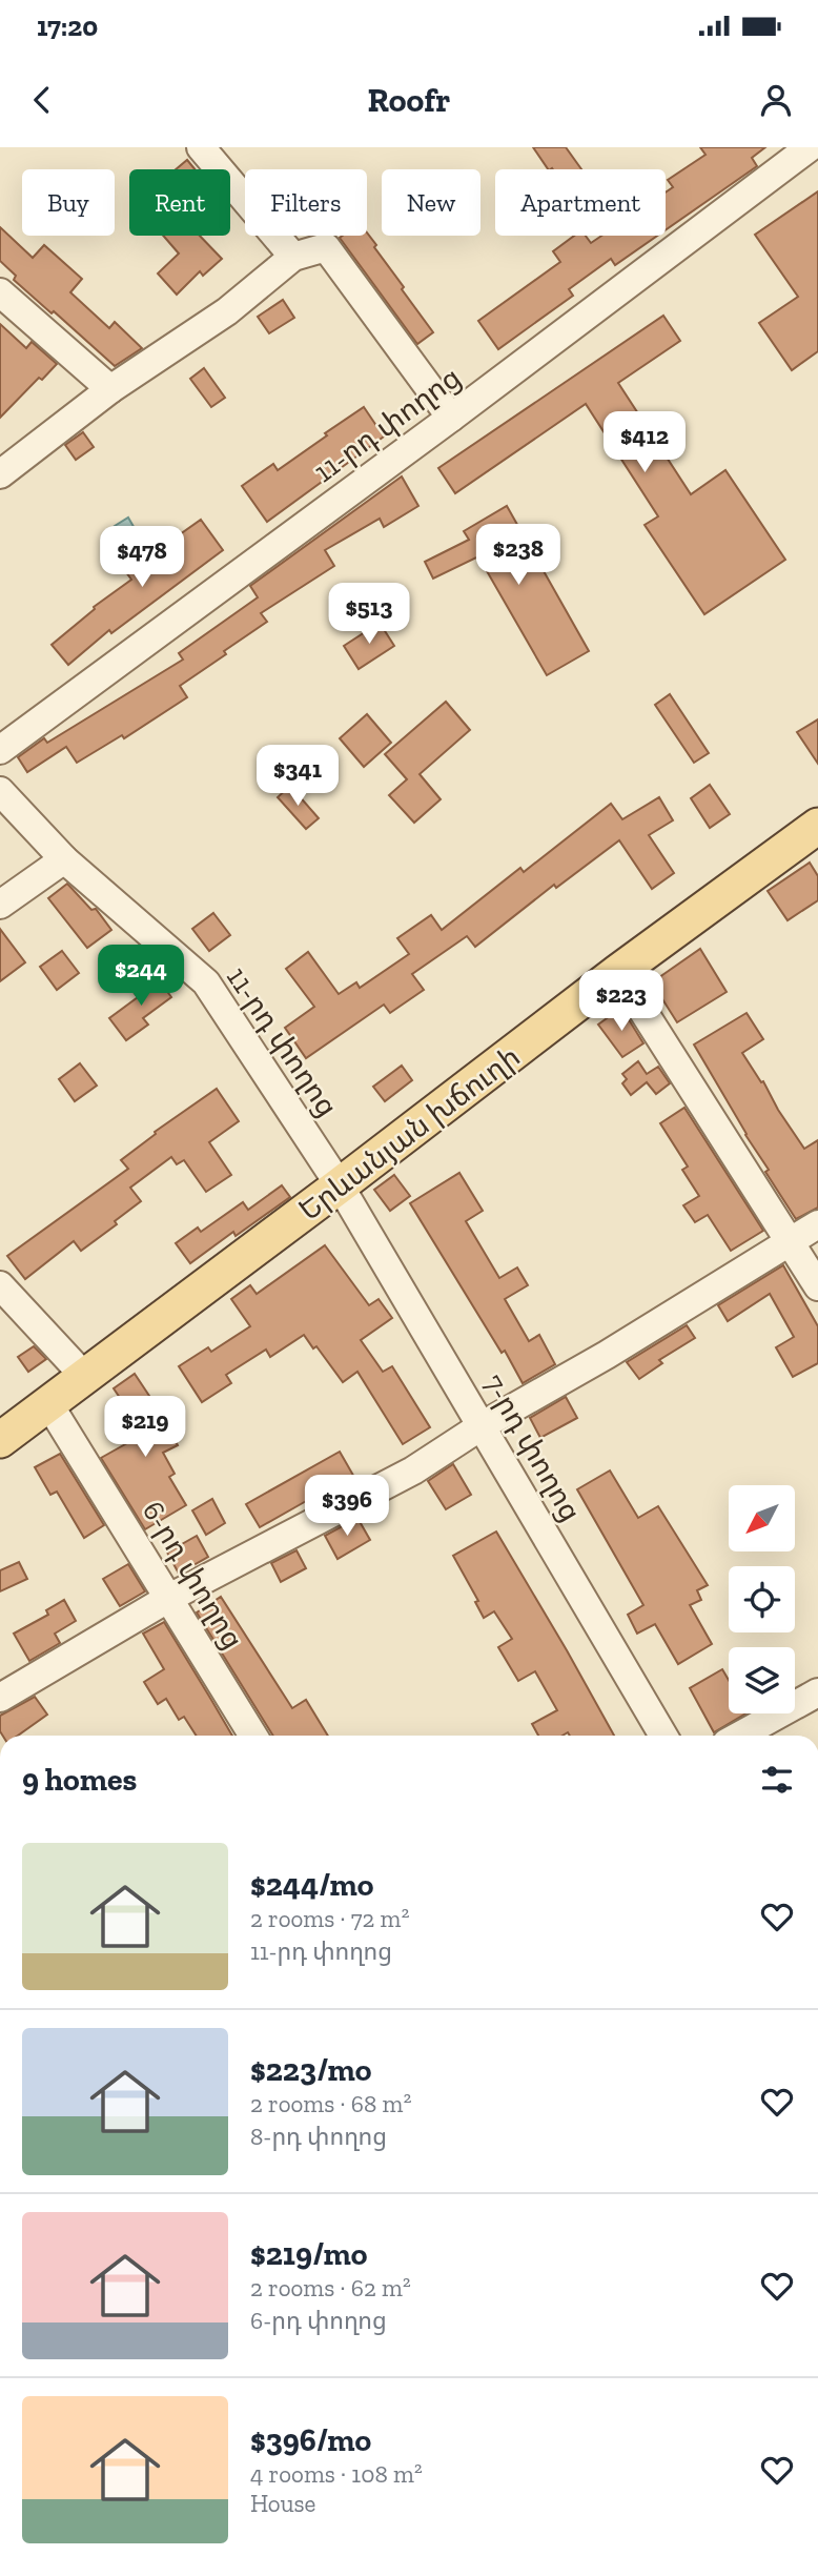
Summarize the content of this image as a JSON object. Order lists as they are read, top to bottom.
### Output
{
  "streets": {
    "main road": ["Երևանյան խճուղի"],
    "street": ["11-րդ փողոց", "7-րդ փողոց", "6-րդ փողոց"]
  },
  "crossings": [
    ["11-րդ փողոց", "Երևանյան խճուղի"],
    ["11-րդ փողոց", "7-րդ փողոց"],
    ["Երևանյան խճուղի", "7-րդ փողոց"],
    ["Երևանյան խճուղի", "6-րդ փողոց"]
  ],
  "north": "bottom left",
  "page": {
    "status": "17:20",
    "header": "Roofr",
    "chip": [
      "Buy",
      "Rent",
      "Filters",
      "New",
      "Apartment"
    ],
    "price": [
      "$412",
      "$238",
      "$478",
      "$513",
      "$341",
      "$244",
      "$223",
      "$219",
      "$396"
    ],
    "heading": "9 homes",
    "list": [
      {
        "name": "$244/mo",
        "note": "2 rooms · 72 m² · 11-րդ փողոց"
      },
      {
        "name": "$223/mo",
        "note": "2 rooms · 68 m² · 8-րդ փողոց"
      },
      {
        "name": "$219/mo",
        "note": "2 rooms · 62 m² · 6-րդ փողոց"
      },
      {
        "name": "$396/mo",
        "note": "4 rooms · 108 m² · House"
      }
    ]
  }
}
